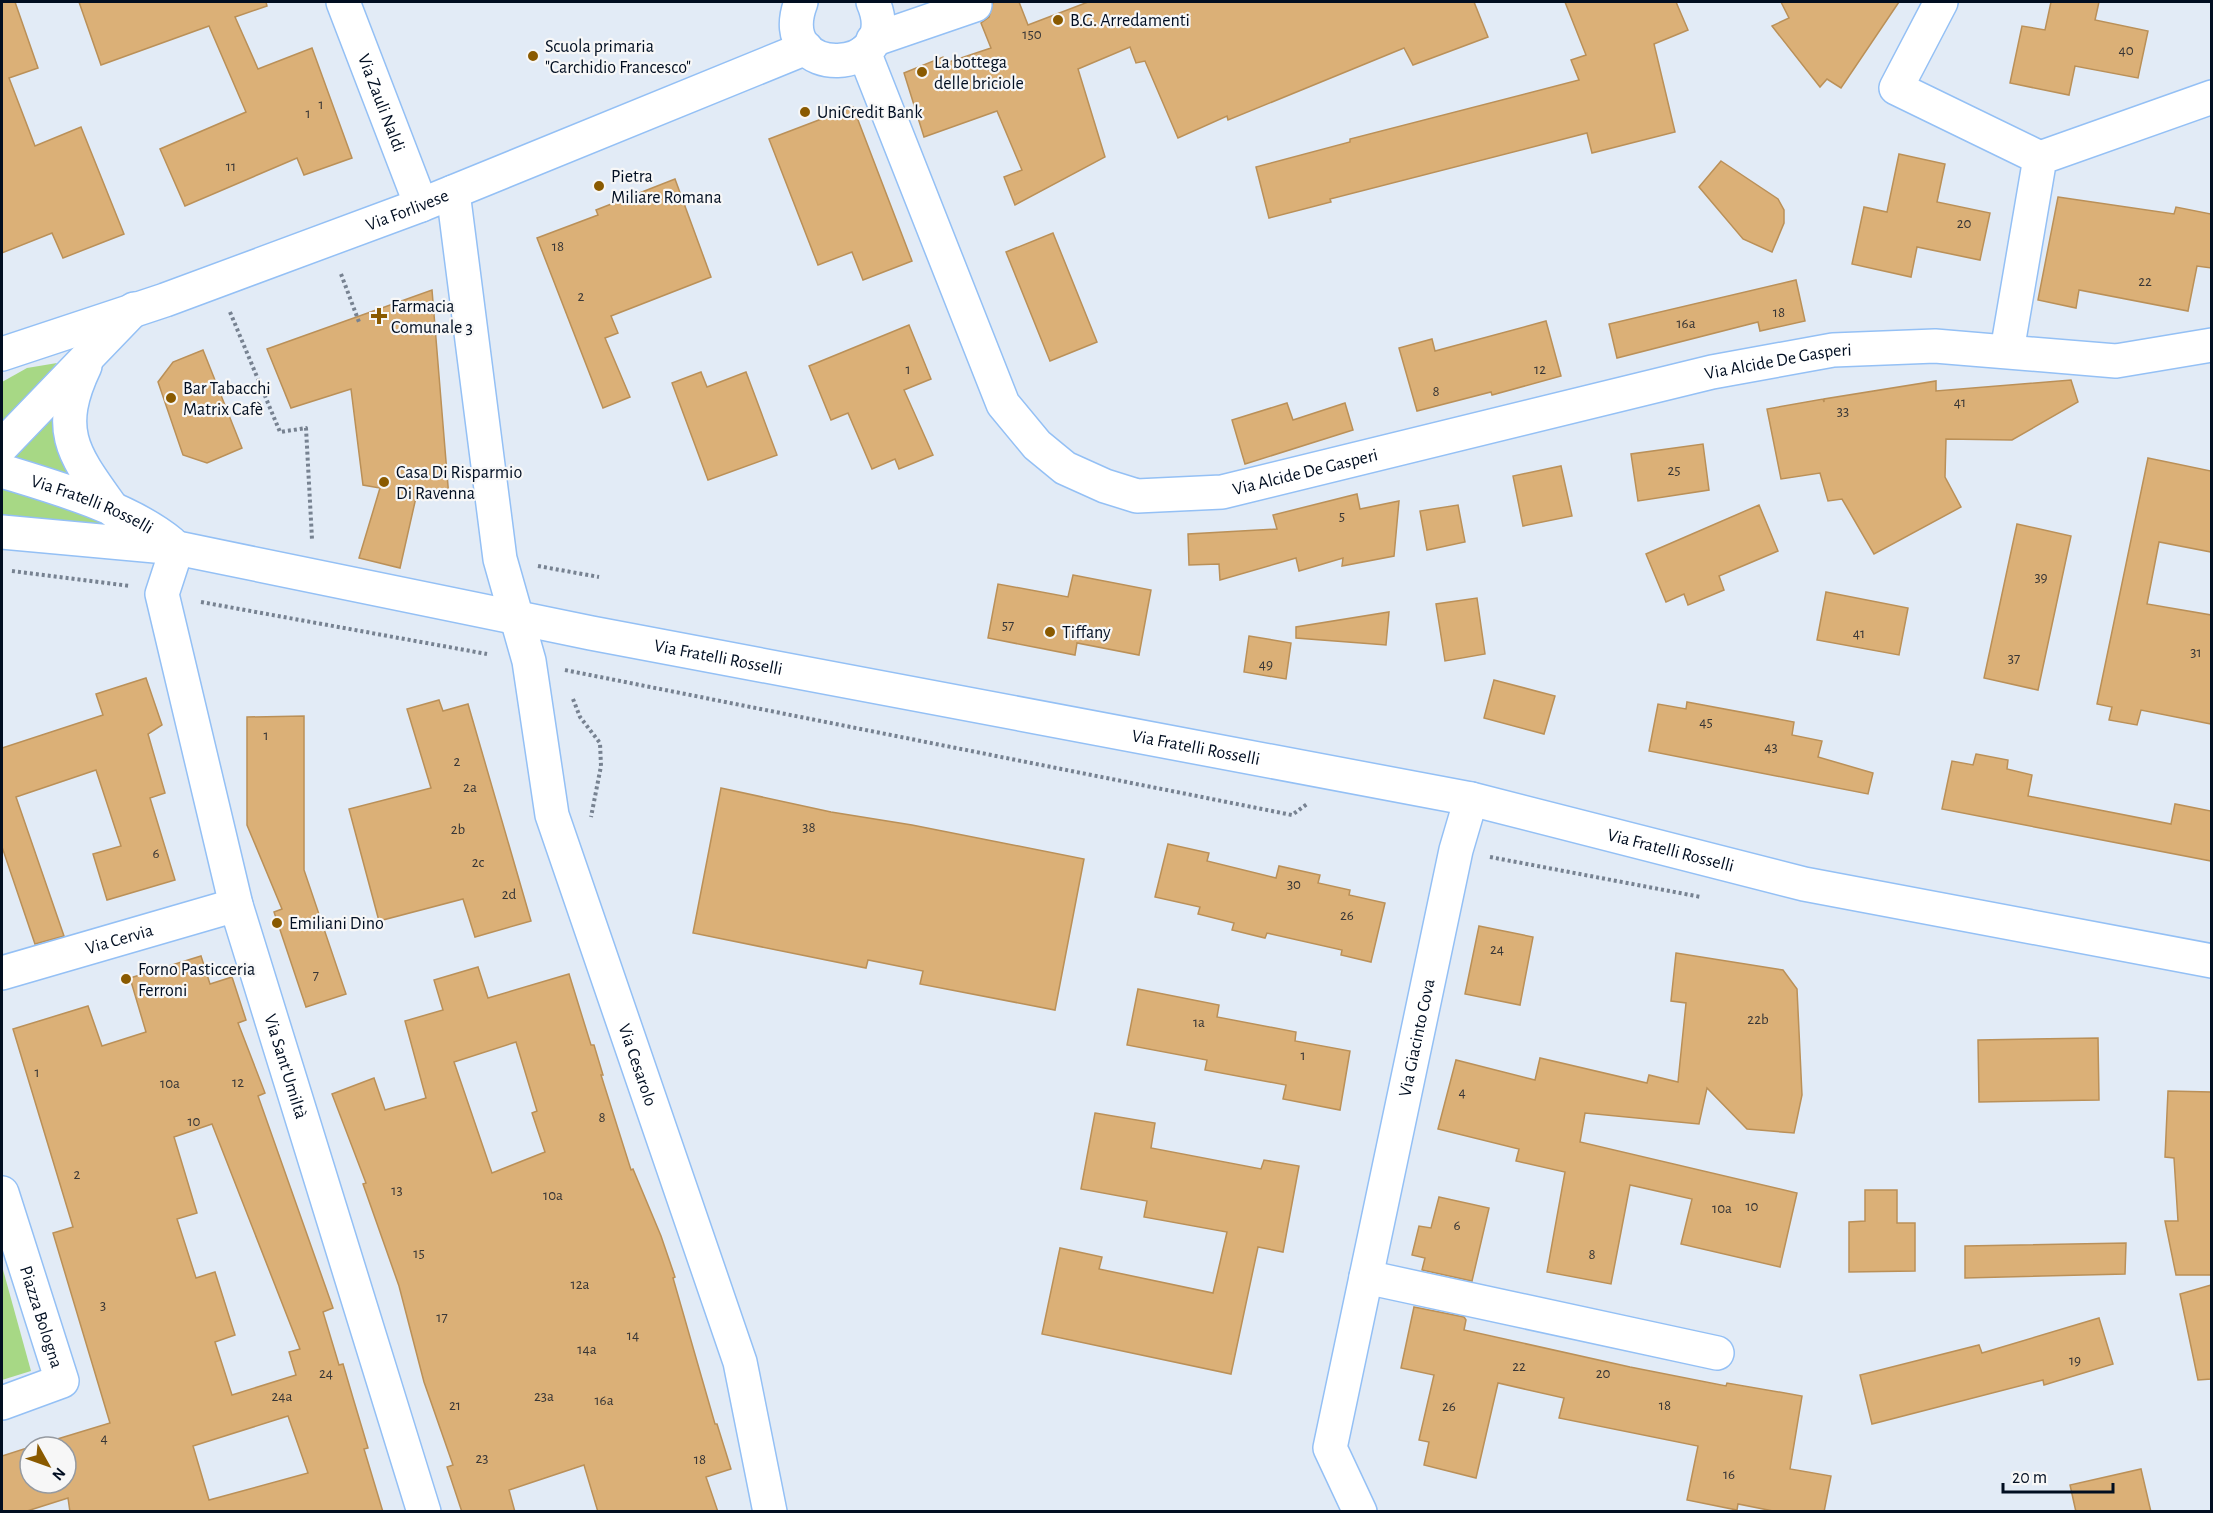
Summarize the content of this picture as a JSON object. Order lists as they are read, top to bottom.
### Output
{
  "streets": {
    "street": [
      "Via Zauli Naldi",
      "Via Forlivese",
      "Via Alcide De Gasperi",
      "Via Fratelli Rosselli",
      "Via Cervia",
      "Via Giacinto Cova",
      "Via Cesarolo",
      "Via Sant'Umiltà",
      "Piazza Bologna"
    ]
  },
  "crossings": [
    ["Via Zauli Naldi", "Via Forlivese"],
    ["Via Forlivese", "Via Cesarolo"],
    ["Via Fratelli Rosselli", "Via Giacinto Cova"],
    ["Via Fratelli Rosselli", "Via Cesarolo"],
    ["Via Fratelli Rosselli", "Via Sant'Umiltà"],
    ["Via Cervia", "Via Sant'Umiltà"]
  ],
  "places": {
    "other": [
      "B.G. Arredamenti",
      "Scuola primaria \"Carchidio Francesco\"",
      "La bottega delle briciole",
      "UniCredit Bank",
      "Pietra Miliare Romana",
      "Bar Tabacchi Matrix Cafè",
      "Casa Di Risparmio Di Ravenna",
      "Tiffany",
      "Emiliani Dino",
      "Forno Pasticceria Ferroni"
    ],
    "health": ["Farmacia Comunale 3"]
  },
  "house_numbers": [
    "150",
    "40",
    "1",
    "1",
    "11",
    "20",
    "18",
    "22",
    "2",
    "18",
    "16a",
    "1",
    "12",
    "8",
    "41",
    "33",
    "25",
    "5",
    "39",
    "57",
    "41",
    "31",
    "37",
    "49",
    "45",
    "1",
    "43",
    "2",
    "2a",
    "38",
    "2b",
    "6",
    "2c",
    "30",
    "2d",
    "26",
    "24",
    "7",
    "22b",
    "1a",
    "1",
    "1",
    "12",
    "10a",
    "4",
    "8",
    "10",
    "2",
    "13",
    "10a",
    "10",
    "10a",
    "6",
    "15",
    "8",
    "12a",
    "3",
    "17",
    "14",
    "14a",
    "19",
    "22",
    "24",
    "20",
    "24a",
    "23a",
    "16a",
    "21",
    "18",
    "26",
    "4",
    "23",
    "18",
    "16"
  ],
  "scale_bar": "20 m",
  "north": "bottom right"
}
